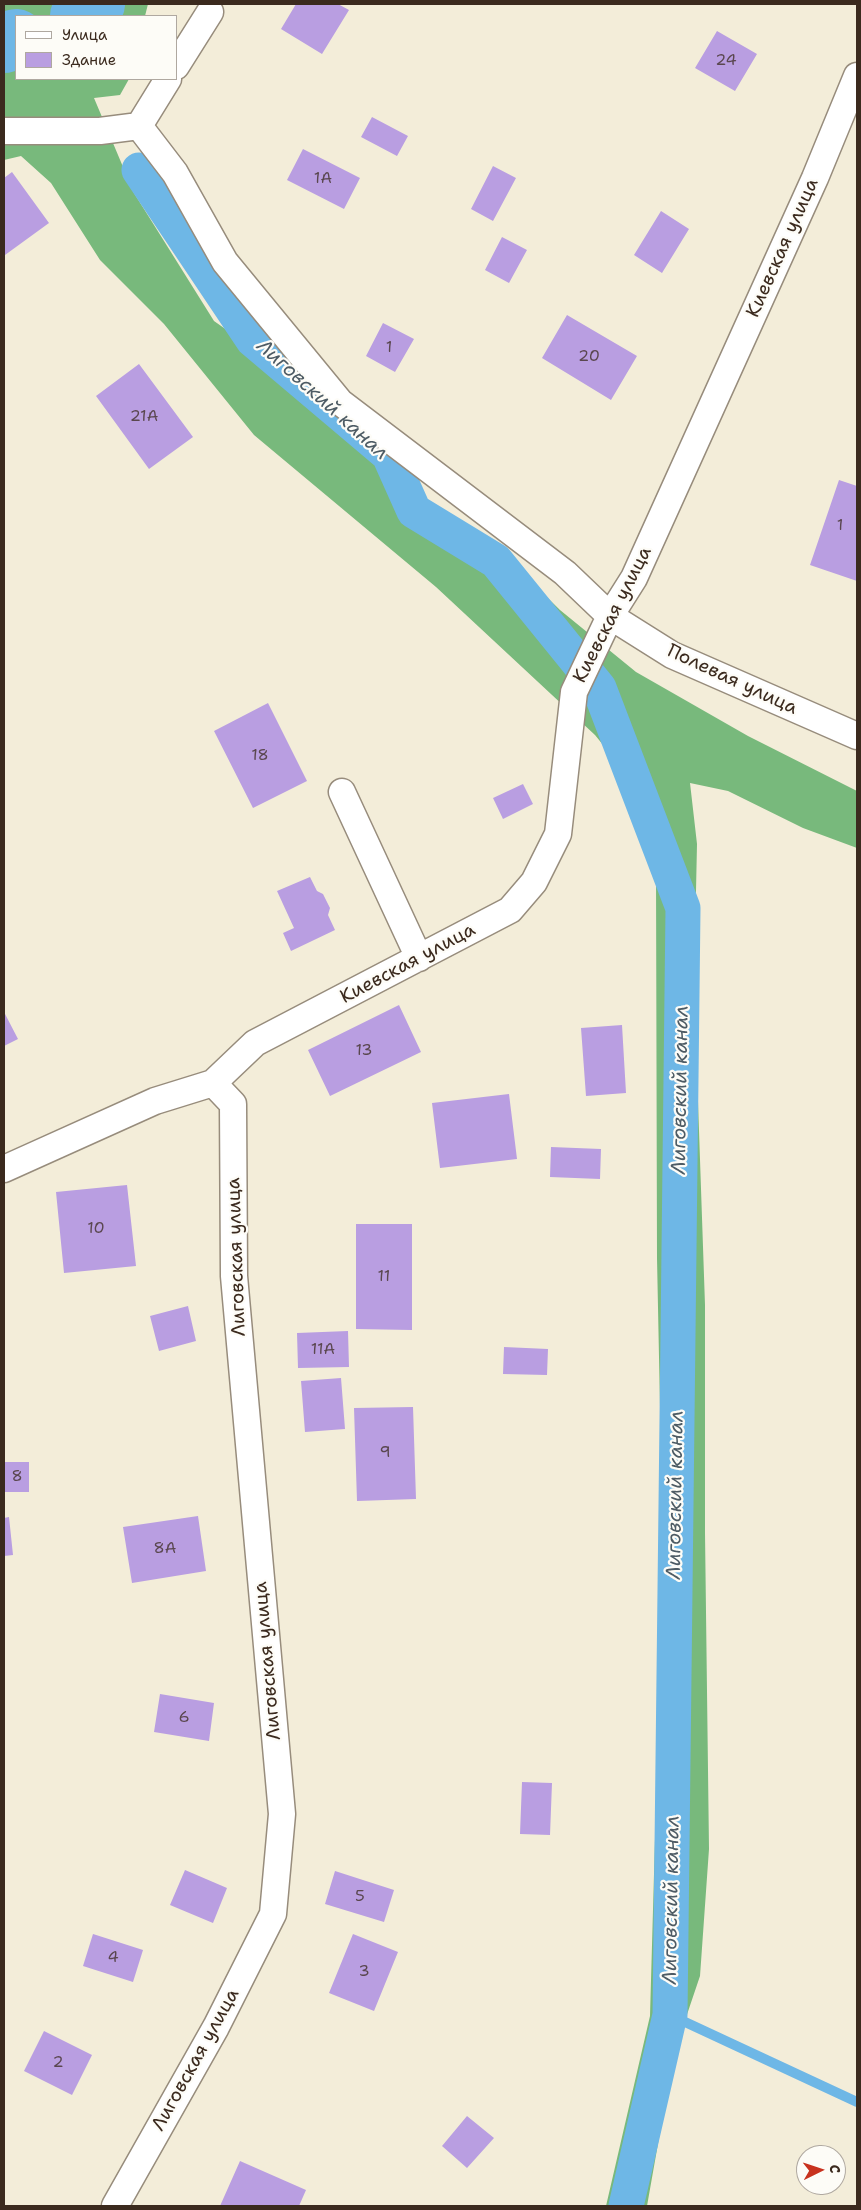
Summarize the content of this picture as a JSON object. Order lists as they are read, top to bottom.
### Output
{
  "streets": {
    "street": ["Киевская улица", "Полевая улица", "Лиговская улица"]
  },
  "crossings": [
    ["Киевская улица", "Полевая улица"],
    ["Киевская улица", "Лиговская улица"]
  ],
  "water": ["Лиговский канал"],
  "house_numbers": [
    "24",
    "1А",
    "1",
    "20",
    "21А",
    "1",
    "18",
    "13",
    "10",
    "11",
    "11А",
    "9",
    "8",
    "8А",
    "6",
    "5",
    "4",
    "3",
    "2"
  ],
  "legend": ["Улица", "Здание"],
  "north": "right"
}
